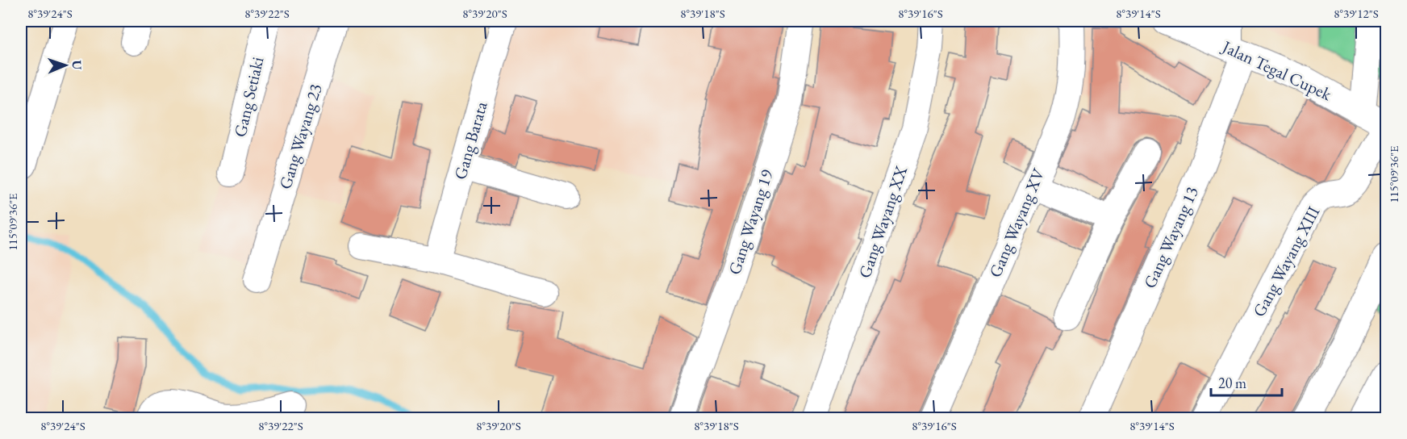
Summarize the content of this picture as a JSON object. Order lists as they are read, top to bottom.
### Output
{
  "streets": {
    "street": [
      "Jalan Tegal Cupek",
      "Gang Setiaki",
      "Gang Wayang 23",
      "Gang Barata",
      "Gang Wayang 19",
      "Gang Wayang XX",
      "Gang Wayang XV",
      "Gang Wayang 13",
      "Gang Wayang XIII"
    ]
  },
  "crossings": [
    ["Jalan Tegal Cupek", "Gang Wayang 13"],
    ["Jalan Tegal Cupek", "Gang Wayang XIII"]
  ],
  "scale_bar": "20 m",
  "north": "right",
  "coordinates": [
    "8°39'24\"S",
    "8°39'22\"S",
    "8°39'20\"S",
    "8°39'18\"S",
    "8°39'16\"S",
    "8°39'14\"S",
    "8°39'12\"S",
    "115°09'36\"E"
  ]
}
